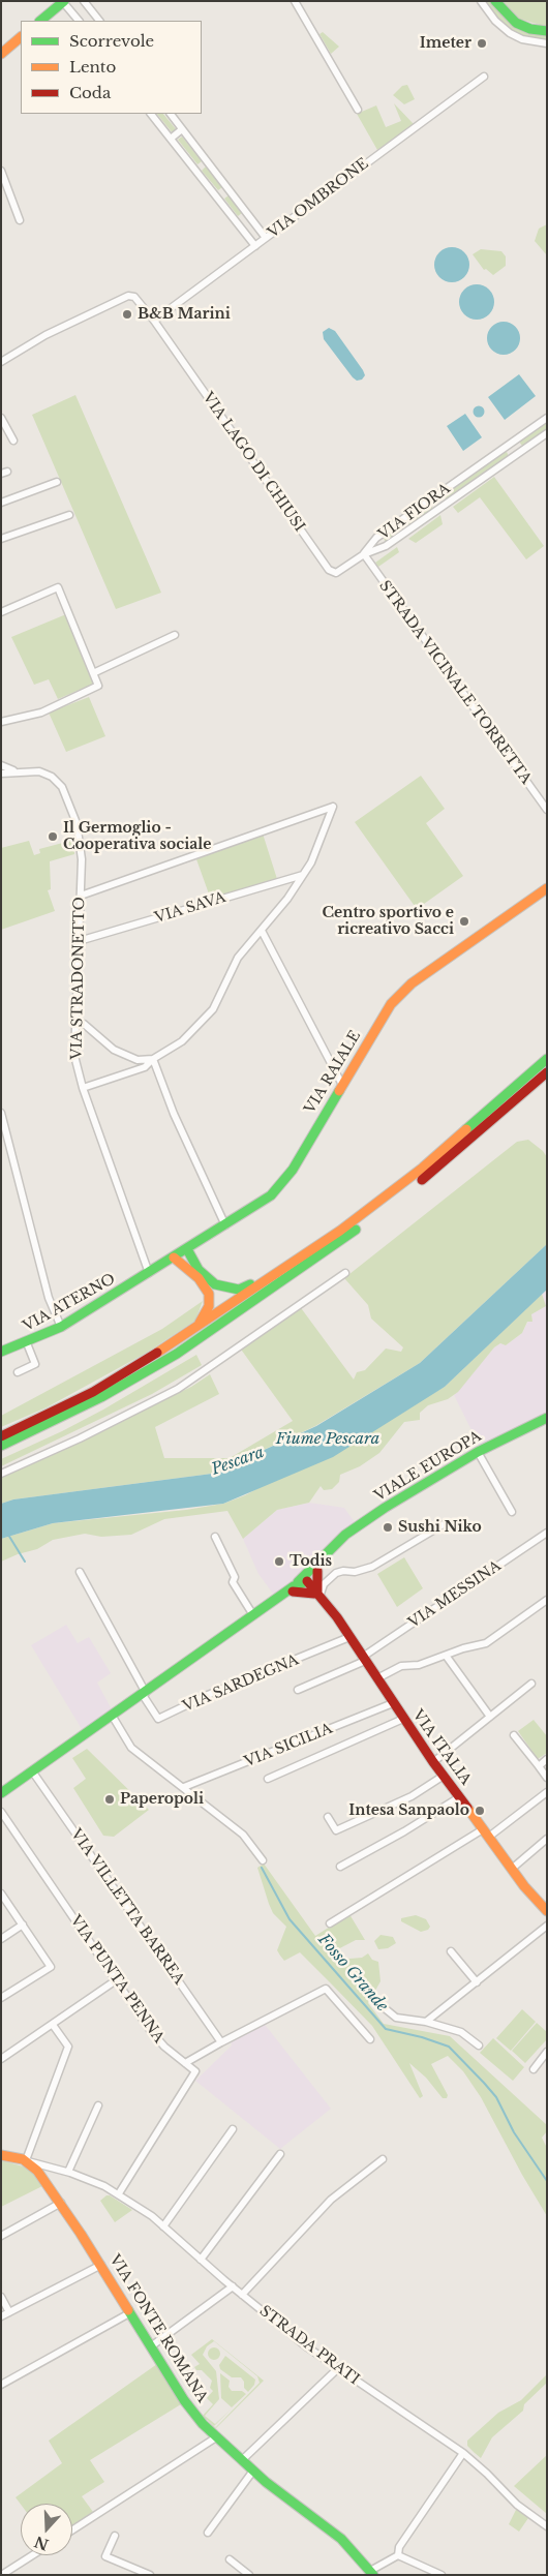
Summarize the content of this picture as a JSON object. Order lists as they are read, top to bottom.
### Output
{
  "streets": {
    "main road": [
      "VIA RAIALE",
      "VIA ATERNO",
      "VIALE EUROPA",
      "VIA ITALIA",
      "VIA FONTE ROMANA"
    ],
    "street": [
      "VIA OMBRONE",
      "VIA LAGO DI CHIUSI",
      "VIA FIORA",
      "STRADA VICINALE TORRETTA",
      "VIA SAVA",
      "VIA STRADONETTO",
      "VIA MESSINA",
      "VIA SARDEGNA",
      "VIA SICILIA",
      "VIA VILLETTA BARREA",
      "VIA PUNTA PENNA",
      "STRADA PRATI"
    ]
  },
  "crossings": [
    ["VIA OMBRONE", "VIA LAGO DI CHIUSI"],
    ["VIA LAGO DI CHIUSI", "VIA FIORA"],
    ["VIA LAGO DI CHIUSI", "STRADA VICINALE TORRETTA"],
    ["VIA FIORA", "STRADA VICINALE TORRETTA"],
    ["VIA SAVA", "VIA STRADONETTO"],
    ["VIA STRADONETTO", "VIA RAIALE"],
    ["VIA STRADONETTO", "VIA ATERNO"],
    ["VIA RAIALE", "VIA ATERNO"],
    ["VIALE EUROPA", "VIA ITALIA"],
    ["VIA MESSINA", "VIA ITALIA"],
    ["VIA SARDEGNA", "VIA ITALIA"],
    ["VIA SICILIA", "VIA ITALIA"],
    ["VIA FONTE ROMANA", "STRADA PRATI"]
  ],
  "water": ["Fiume Pescara", "Pescara", "Fosso Grande"],
  "places": [
    "Imeter",
    "B&B Marini",
    "Il Germoglio - Cooperativa sociale",
    "Centro sportivo e ricreativo Sacci",
    "Sushi Niko",
    "Todis",
    "Paperopoli",
    "Intesa Sanpaolo"
  ],
  "legend": ["Scorrevole", "Lento", "Coda"],
  "north": "bottom"
}
